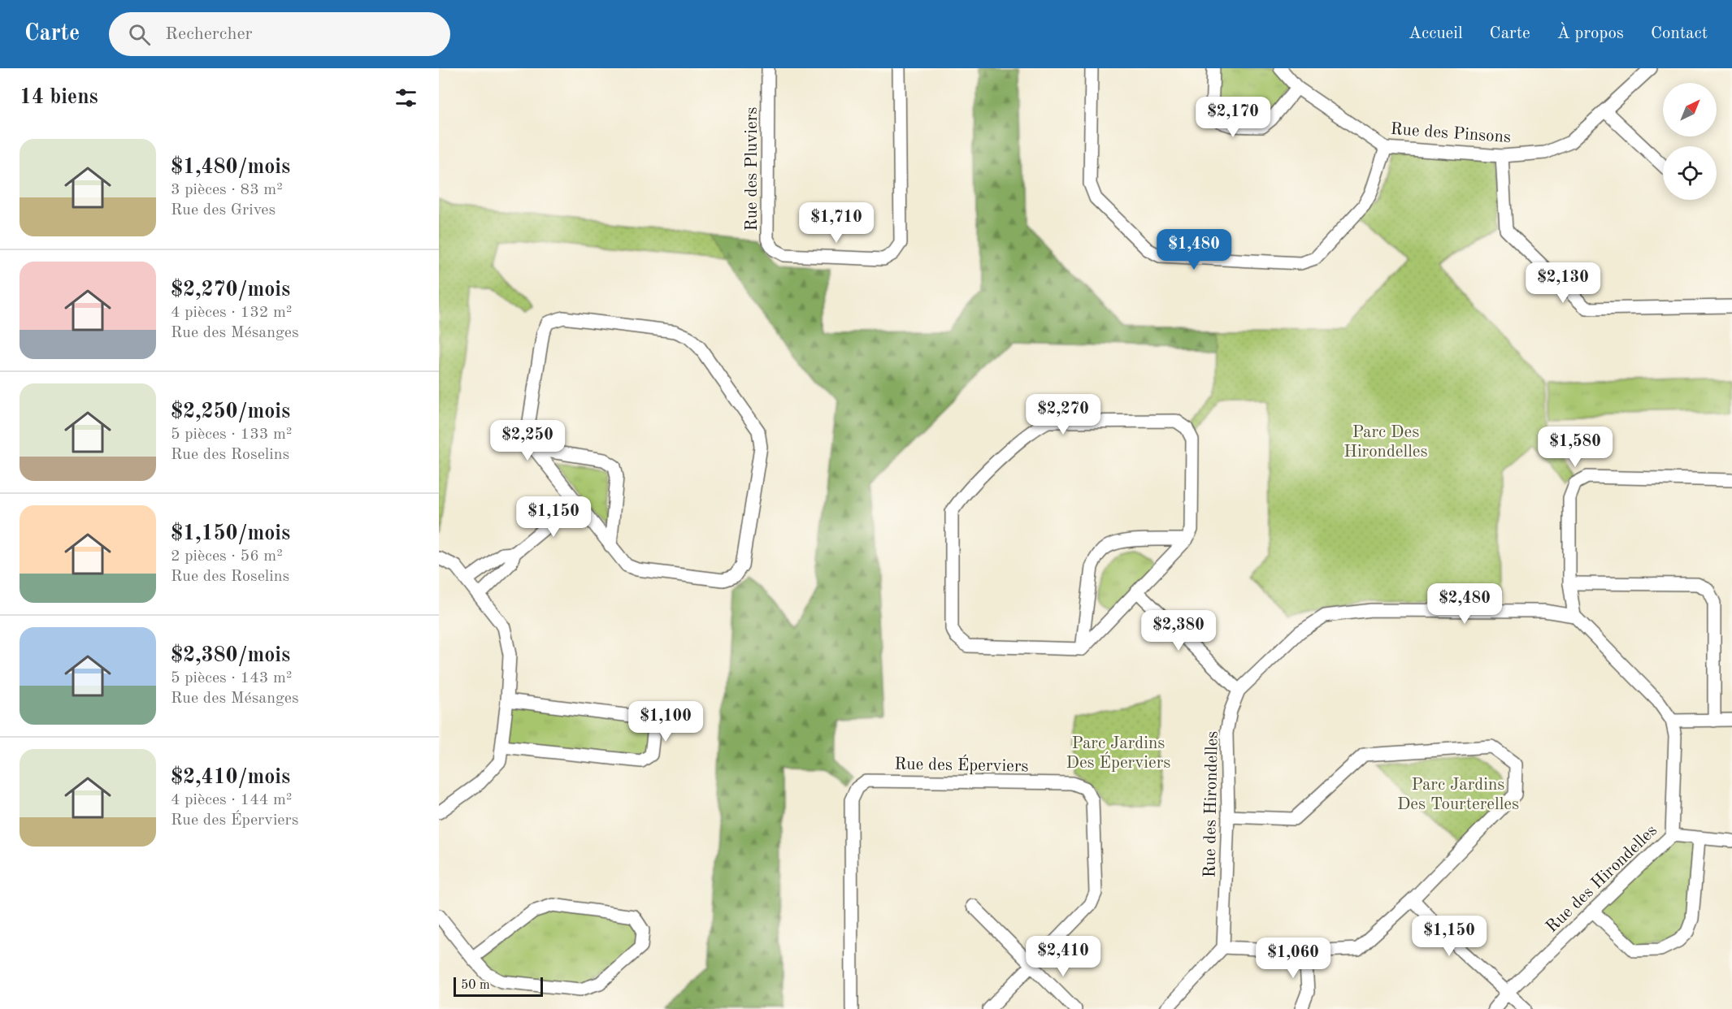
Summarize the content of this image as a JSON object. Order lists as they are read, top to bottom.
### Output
{
  "streets": {
    "street": [
      "Rue des Pinsons",
      "Rue des Pluviers",
      "Rue des Éperviers",
      "Rue des Hirondelles"
    ]
  },
  "parks": ["Parc Des Hirondelles", "Parc Jardins Des Éperviers", "Parc Jardins Des Tourterelles"],
  "scale_bar": "50 m",
  "north": "top right",
  "page": {
    "header": "Carte",
    "search": "Rechercher",
    "nav": [
      "Accueil",
      "Carte",
      "À propos",
      "Contact"
    ],
    "heading": "14 biens",
    "price": [
      "$2,170",
      "$1,710",
      "$1,480",
      "$2,130",
      "$2,270",
      "$2,250",
      "$1,580",
      "$1,150",
      "$2,480",
      "$2,380",
      "$1,100",
      "$1,150",
      "$2,410",
      "$1,060"
    ],
    "list": [
      {
        "name": "$1,480/mois",
        "note": "3 pièces · 83 m² · Rue des Grives"
      },
      {
        "name": "$2,270/mois",
        "note": "4 pièces · 132 m² · Rue des Mésanges"
      },
      {
        "name": "$2,250/mois",
        "note": "5 pièces · 133 m² · Rue des Roselins"
      },
      {
        "name": "$1,150/mois",
        "note": "2 pièces · 56 m² · Rue des Roselins"
      },
      {
        "name": "$2,380/mois",
        "note": "5 pièces · 143 m² · Rue des Mésanges"
      },
      {
        "name": "$2,410/mois",
        "note": "4 pièces · 144 m² · Rue des Éperviers"
      }
    ],
    "scale": "50 m"
  }
}
